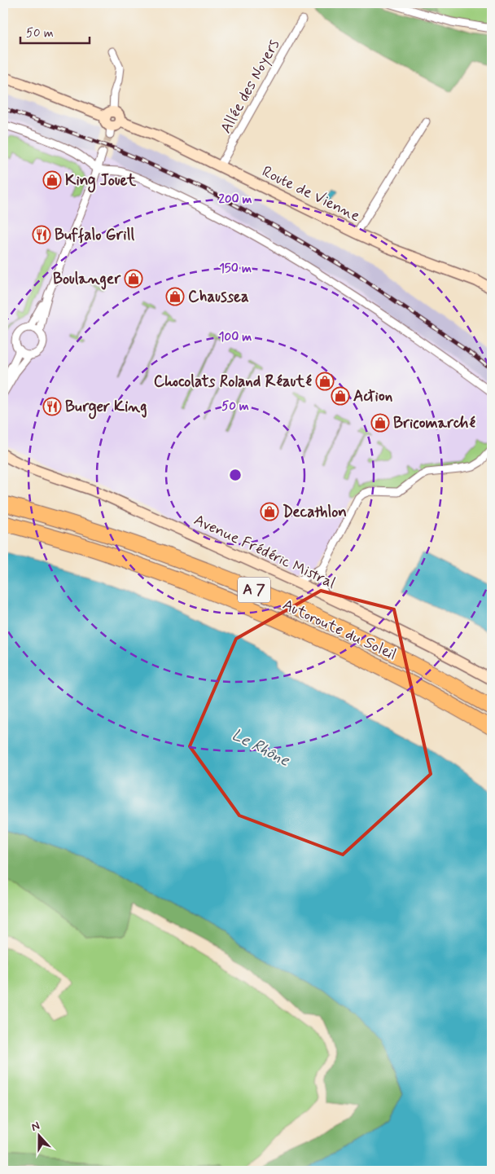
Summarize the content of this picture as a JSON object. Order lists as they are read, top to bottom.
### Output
{
  "streets": {
    "highway": ["A 7", "Autoroute du Soleil"],
    "main road": ["Route de Vienne", "Avenue Frédéric Mistral"],
    "street": ["Allée des Noyers"]
  },
  "crossings": [
    ["Allée des Noyers", "Route de Vienne"]
  ],
  "water": ["Le Rhône"],
  "places": {
    "shop": [
      "King Jouet",
      "Boulanger",
      "Chaussea",
      "Chocolats Roland Réauté",
      "Action",
      "Bricomarché",
      "Decathlon"
    ],
    "restaurant": ["Buffalo Grill", "Burger King"]
  },
  "scale_bar": "50 m",
  "north": "top",
  "rings": [
    "200 m",
    "150 m",
    "100 m",
    "50 m"
  ]
}
